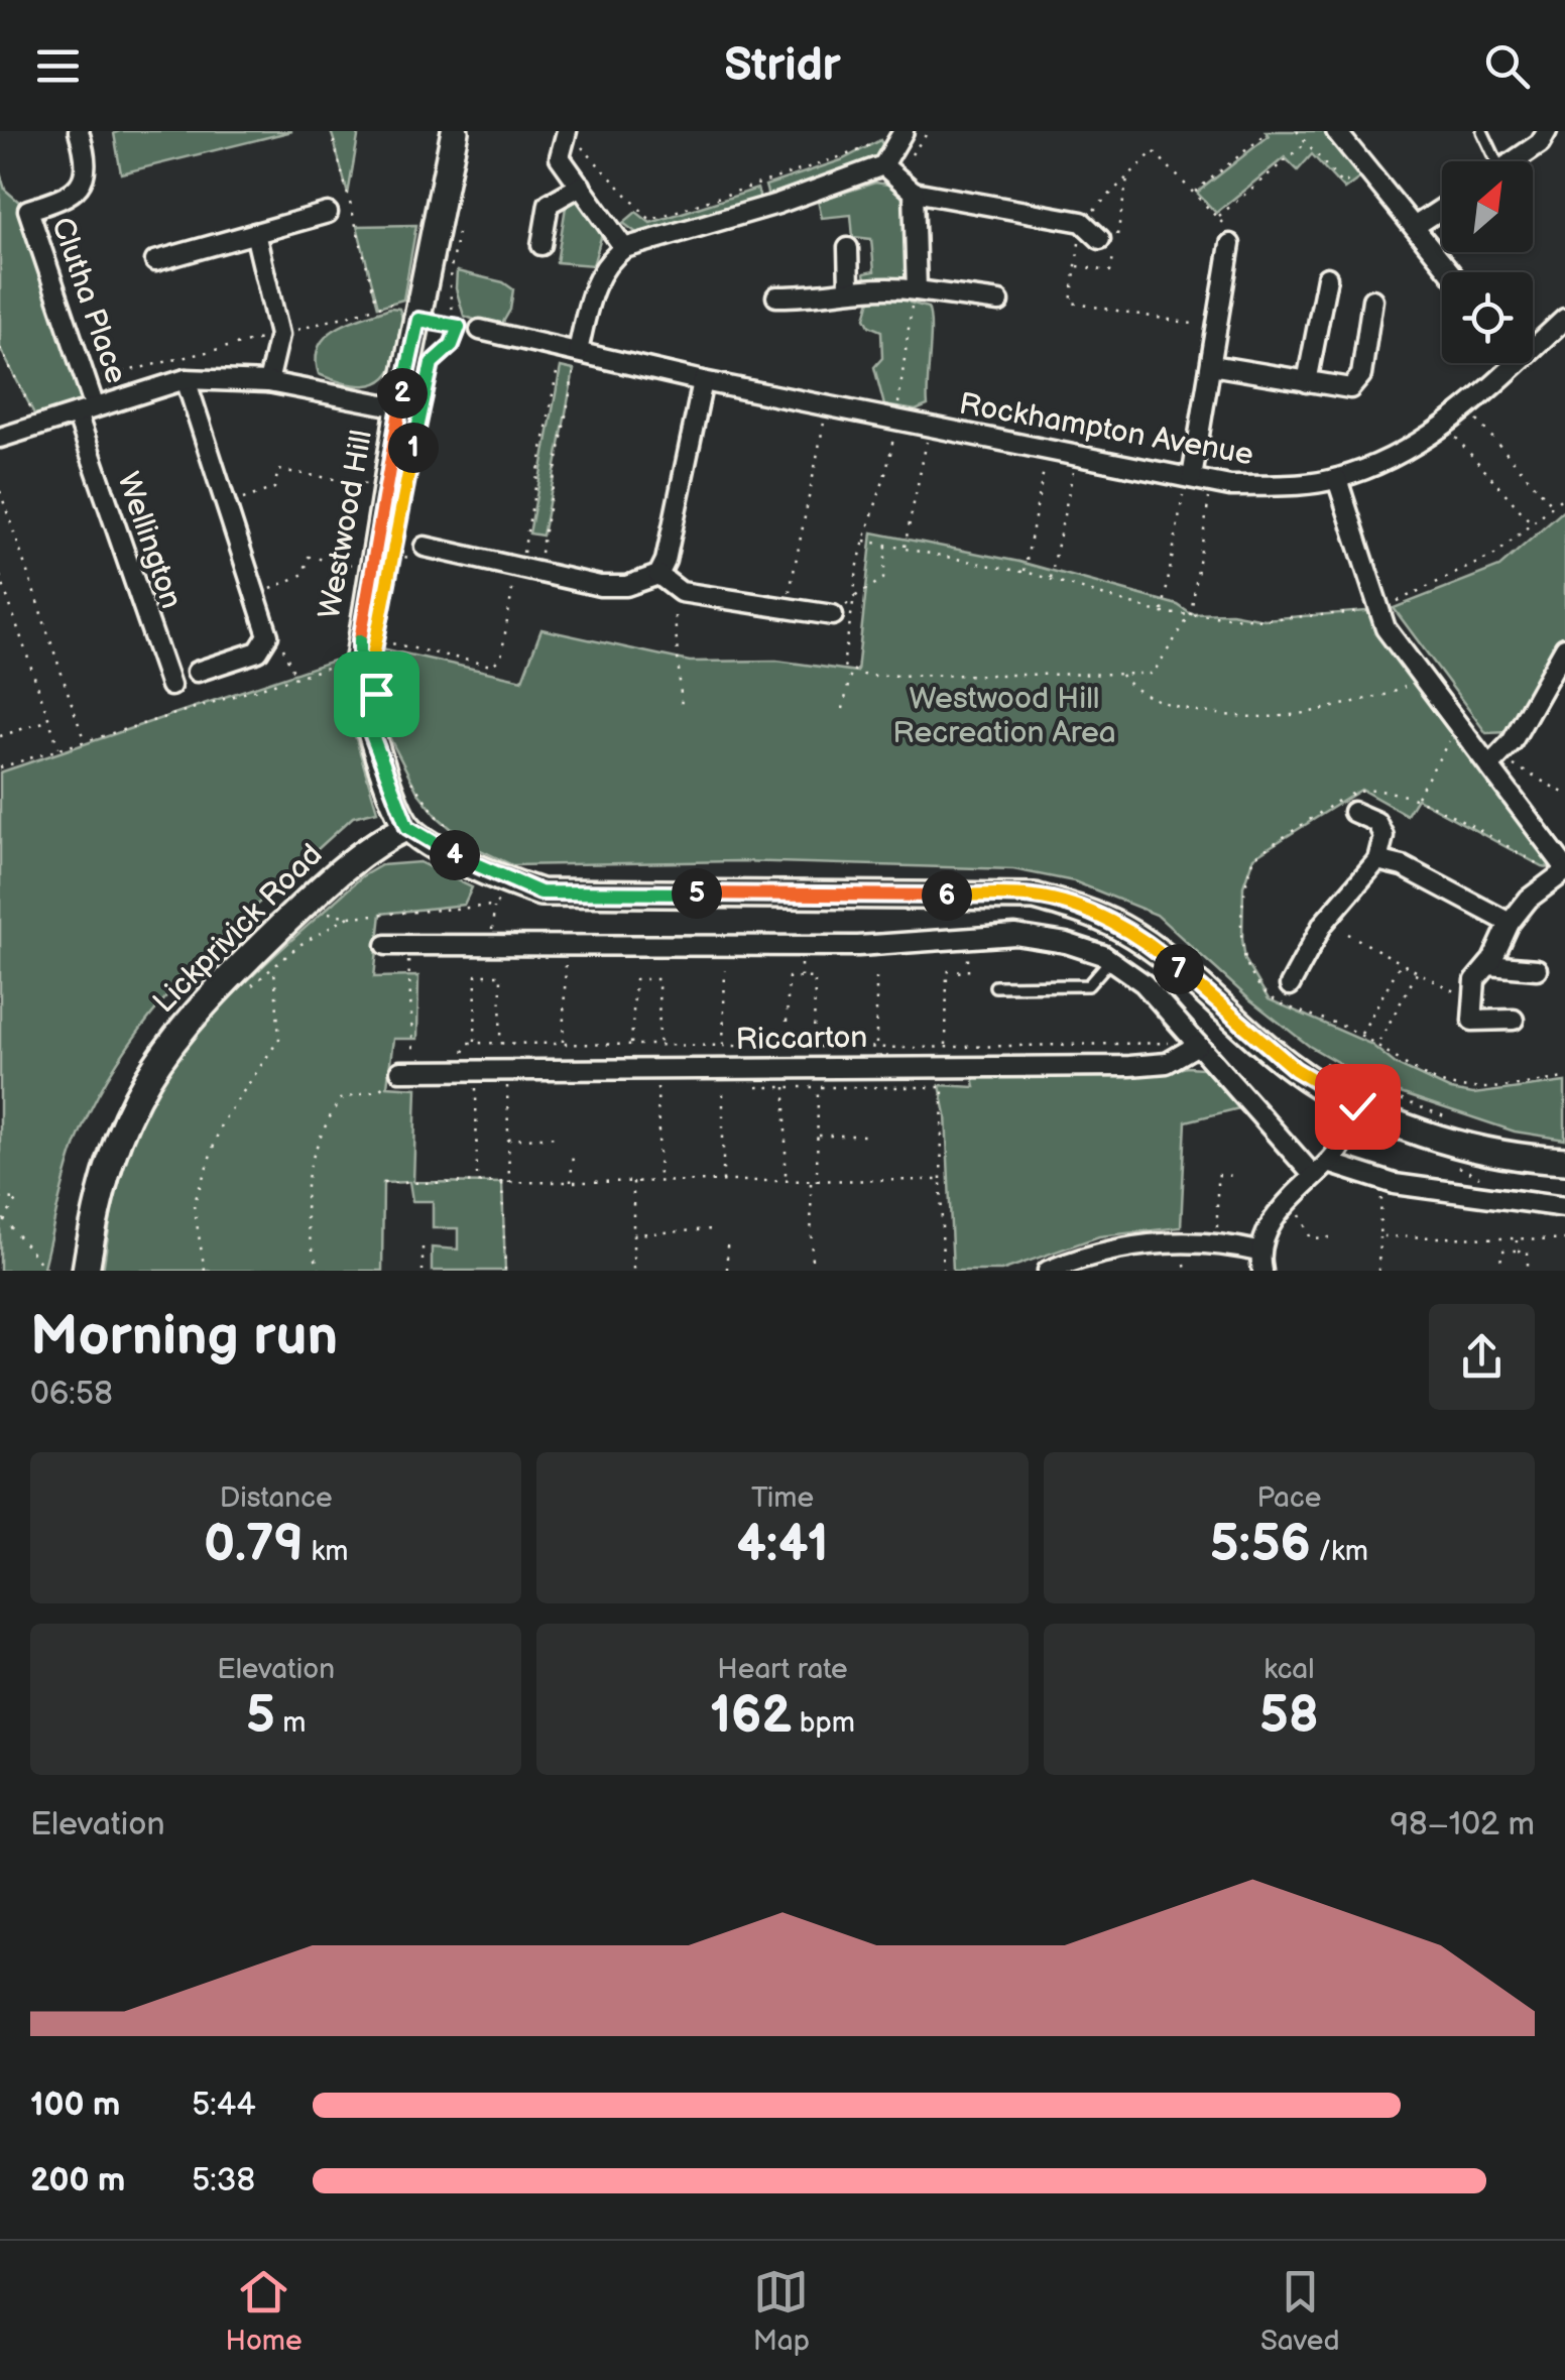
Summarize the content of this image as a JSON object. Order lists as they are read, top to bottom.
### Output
{
  "streets": {
    "street": [
      "Clutha Place",
      "Rockhampton Avenue",
      "Westwood Hill",
      "Wellington",
      "Lickprivick Road",
      "Riccarton"
    ]
  },
  "crossings": [
    ["Clutha Place", "Wellington"],
    ["Westwood Hill", "Lickprivick Road"]
  ],
  "parks": ["Westwood Hill Recreation Area"],
  "north": "top right",
  "page": {
    "header": "Stridr",
    "pins": [
      "2",
      "1",
      "4",
      "5",
      "6",
      "7"
    ],
    "heading": ["Morning run", "06:58"],
    "stats": [
      ["Distance", "0.79 km"],
      ["Time", "4:41"],
      ["Pace", "5:56 /km"],
      ["Elevation", "5 m"],
      ["Heart rate", "162 bpm"],
      ["kcal", "58"]
    ],
    "chart": ["Elevation", "98–102 m"],
    "list": [
      {
        "name": "100 m",
        "note": "5:44"
      },
      {
        "name": "200 m",
        "note": "5:38"
      }
    ],
    "tabs": ["Home", "Map", "Saved"]
  }
}
